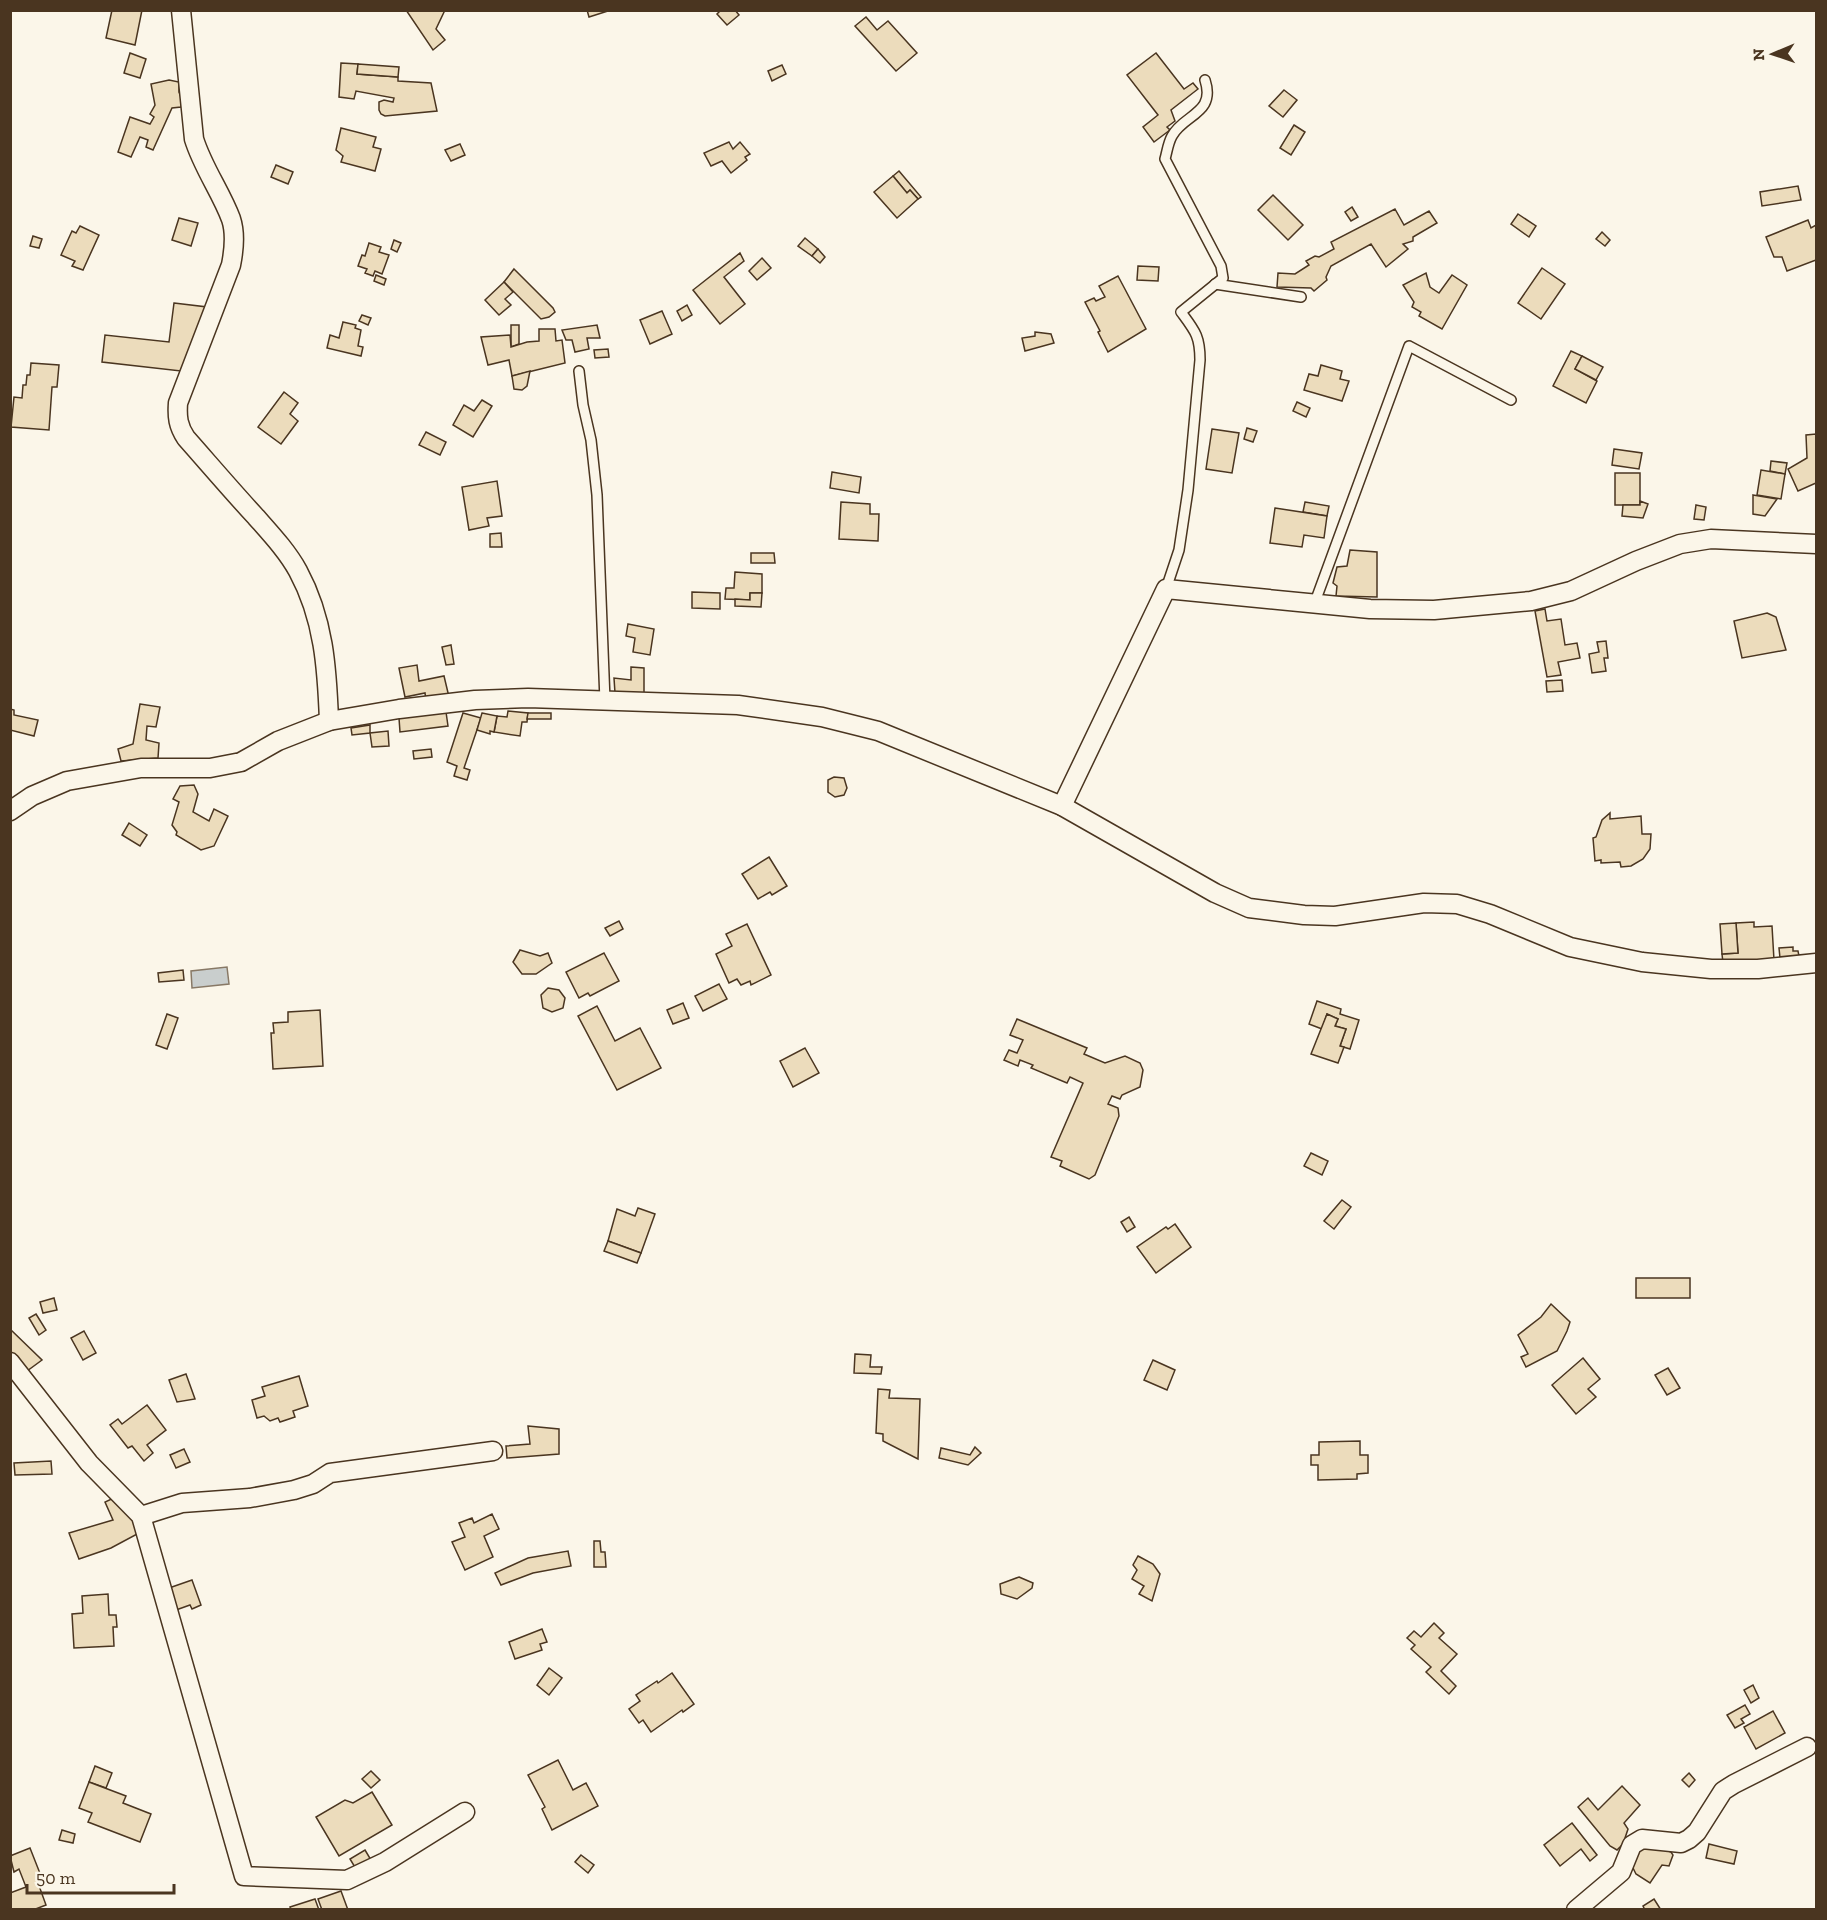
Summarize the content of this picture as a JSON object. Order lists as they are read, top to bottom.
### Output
{
  "scale_bar": "50 m",
  "north": "left"
}
